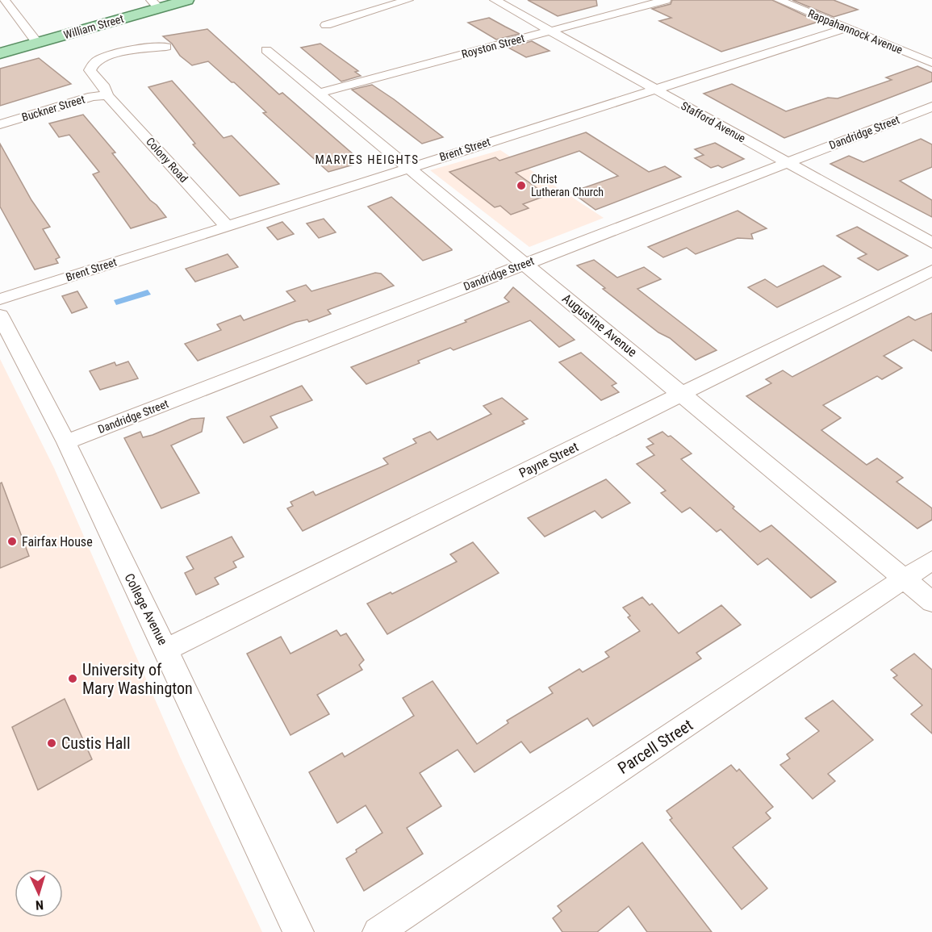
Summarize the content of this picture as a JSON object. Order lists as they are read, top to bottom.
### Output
{
  "streets": {
    "main road": ["William Street"],
    "street": [
      "Rappahannock Avenue",
      "Royston Street",
      "Buckner Street",
      "Stafford Avenue",
      "Dandridge Street",
      "Brent Street",
      "Colony Road",
      "Augustine Avenue",
      "Payne Street",
      "College Avenue",
      "Parcell Street"
    ]
  },
  "crossings": [
    ["Rappahannock Avenue", "Brent Street"],
    ["Royston Street", "Stafford Avenue"],
    ["Royston Street", "Augustine Avenue"],
    ["Buckner Street", "Colony Road"],
    ["Stafford Avenue", "Dandridge Street"],
    ["Stafford Avenue", "Brent Street"],
    ["Dandridge Street", "Augustine Avenue"],
    ["Dandridge Street", "College Avenue"],
    ["Brent Street", "Colony Road"],
    ["Brent Street", "Augustine Avenue"],
    ["Augustine Avenue", "Payne Street"],
    ["Augustine Avenue", "Parcell Street"],
    ["Payne Street", "College Avenue"]
  ],
  "districts": ["MARYES HEIGHTS"],
  "places": [
    "Christ Lutheran Church",
    "Fairfax House",
    "University of Mary Washington",
    "Custis Hall"
  ],
  "north": "bottom"
}
